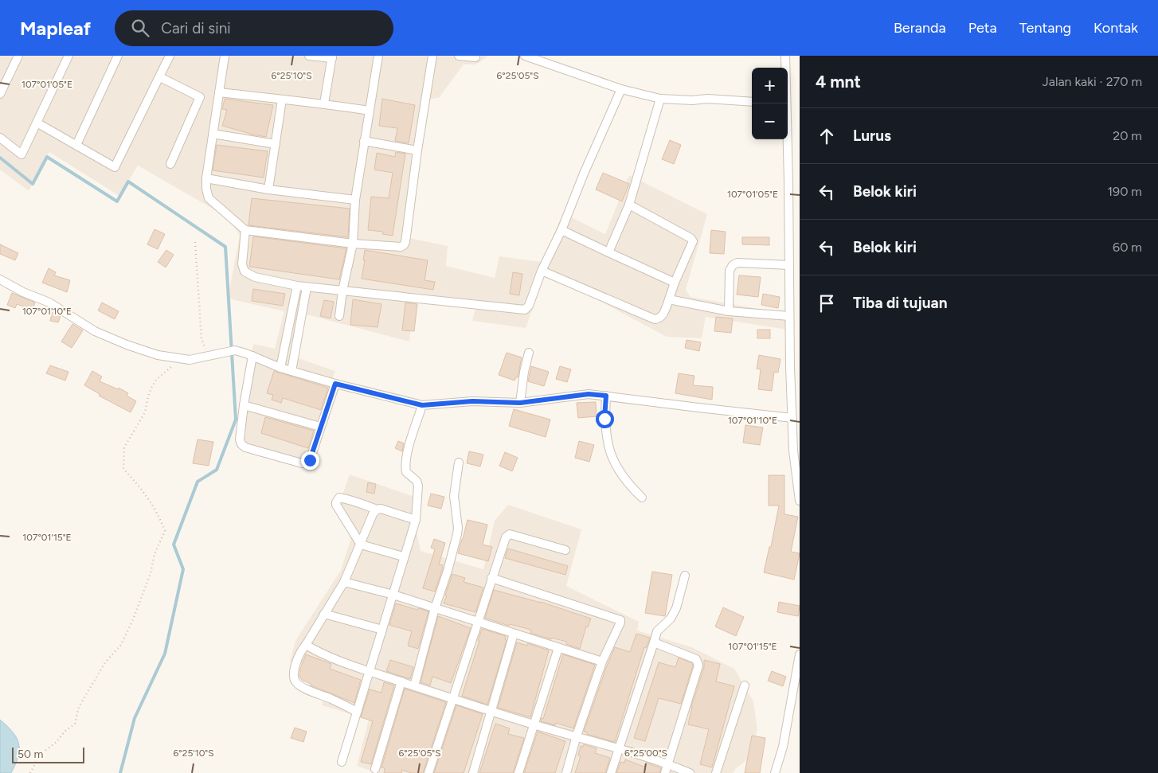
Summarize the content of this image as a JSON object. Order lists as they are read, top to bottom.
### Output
{
  "scale_bar": "50 m",
  "page": {
    "header": "Mapleaf",
    "search": "Cari di sini",
    "nav": [
      "Beranda",
      "Peta",
      "Tentang",
      "Kontak"
    ],
    "heading": ["4 mnt", "Jalan kaki · 270 m"],
    "map_buttons": ["+", "−"],
    "list": [
      ["Lurus", "20 m"],
      ["Belok kiri", "190 m"],
      ["Belok kiri", "60 m"],
      "Tiba di tujuan"
    ],
    "scale": "50 m"
  },
  "coordinates": [
    "6°25'10\"S",
    "6°25'05\"S",
    "107°01'05\"E",
    "107°01'10\"E",
    "107°01'15\"E",
    "6°25'00\"S"
  ]
}
